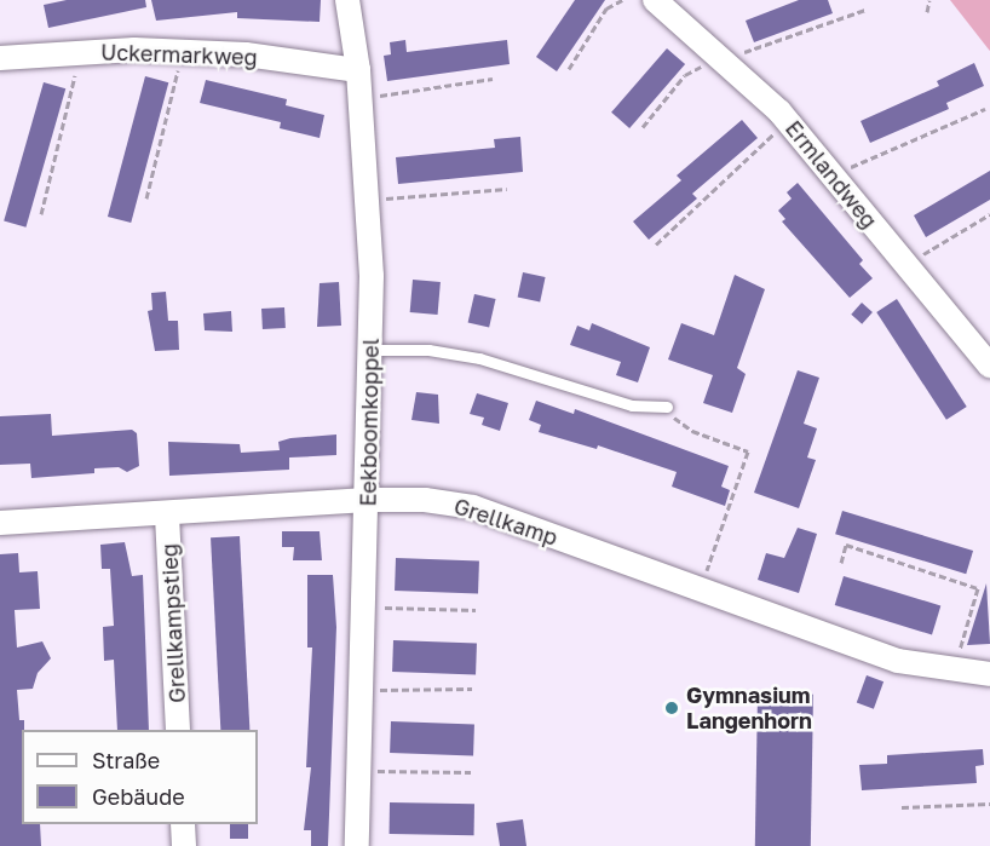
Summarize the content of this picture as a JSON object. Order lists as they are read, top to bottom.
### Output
{
  "streets": {
    "street": [
      "Uckermarkweg",
      "Ermlandweg",
      "Eekboomkoppel",
      "Grellkamp",
      "Grellkampstieg"
    ]
  },
  "crossings": [
    ["Uckermarkweg", "Eekboomkoppel"],
    ["Eekboomkoppel", "Grellkamp"],
    ["Grellkamp", "Grellkampstieg"]
  ],
  "places": ["Gymnasium Langenhorn"],
  "legend": ["Straße", "Gebäude"]
}
